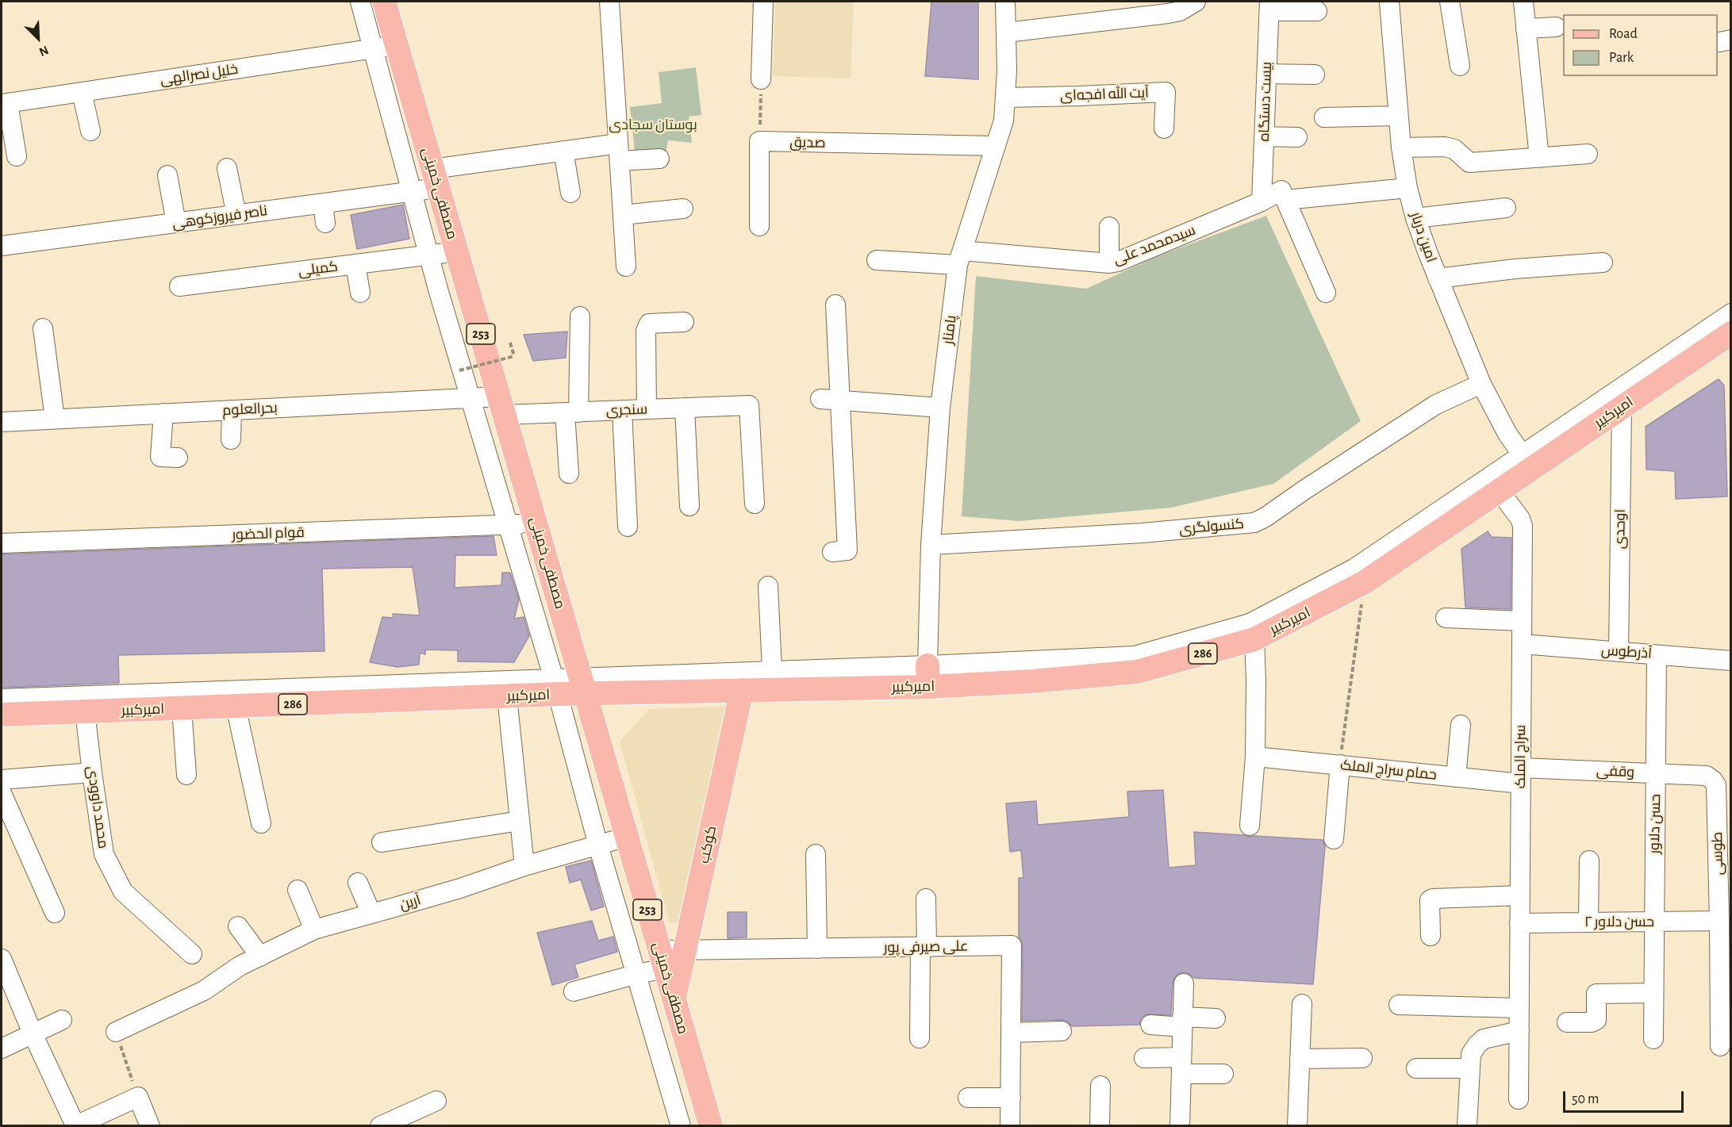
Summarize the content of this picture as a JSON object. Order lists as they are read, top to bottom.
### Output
{
  "streets": {
    "main road": [
      "مصطفی خمینی",
      "253",
      "امیرکبیر",
      "286",
      "کوکب"
    ],
    "street": [
      "خلیل نصرالهی",
      "آیت الله افجه‌ای",
      "بیست دستگاه",
      "صدیق",
      "ناصر فیروزکوهی",
      "امین دربار",
      "سیدمحمد علی",
      "کمیلی",
      "پامنار",
      "بحرالعلوم",
      "سنجری",
      "کنسولگری",
      "اوحدی",
      "قوام الحضور",
      "آذرطوس",
      "سراج الملک",
      "حمام سراج الملک",
      "وقفی",
      "محمد داوودی",
      "حسن دلاور",
      "طوسی",
      "آرین",
      "حسن دلاور ۲",
      "علی صیرفی پور"
    ]
  },
  "crossings": [
    ["خلیل نصرالهی", "مصطفی خمینی"],
    ["آیت الله افجه‌ای", "پامنار"],
    ["بیست دستگاه", "سیدمحمد علی"],
    ["صدیق", "پامنار"],
    ["مصطفی خمینی", "ناصر فیروزکوهی"],
    ["مصطفی خمینی", "کمیلی"],
    ["مصطفی خمینی", "بحرالعلوم"],
    ["مصطفی خمینی", "سنجری"],
    ["مصطفی خمینی", "امیرکبیر"],
    ["مصطفی خمینی", "قوام الحضور"],
    ["مصطفی خمینی", "کوکب"],
    ["مصطفی خمینی", "آرین"],
    ["مصطفی خمینی", "علی صیرفی پور"],
    ["امین دربار", "سیدمحمد علی"],
    ["امین دربار", "امیرکبیر"],
    ["امین دربار", "کنسولگری"],
    ["سیدمحمد علی", "پامنار"],
    ["پامنار", "امیرکبیر"],
    ["پامنار", "کنسولگری"],
    ["بحرالعلوم", "سنجری"],
    ["امیرکبیر", "اوحدی"],
    ["امیرکبیر", "سراج الملک"],
    ["امیرکبیر", "محمد داوودی"],
    ["امیرکبیر", "کوکب"],
    ["اوحدی", "آذرطوس"],
    ["آذرطوس", "سراج الملک"],
    ["آذرطوس", "حسن دلاور"],
    ["سراج الملک", "حمام سراج الملک"],
    ["سراج الملک", "وقفی"],
    ["سراج الملک", "حسن دلاور ۲"],
    ["حمام سراج الملک", "وقفی"],
    ["وقفی", "حسن دلاور"],
    ["وقفی", "طوسی"],
    ["حسن دلاور", "حسن دلاور ۲"],
    ["کوکب", "علی صیرفی پور"],
    ["طوسی", "حسن دلاور ۲"]
  ],
  "parks": ["بوستان سجادی"],
  "legend": ["Road", "Park"],
  "scale_bar": "50 m",
  "north": "bottom right"
}
